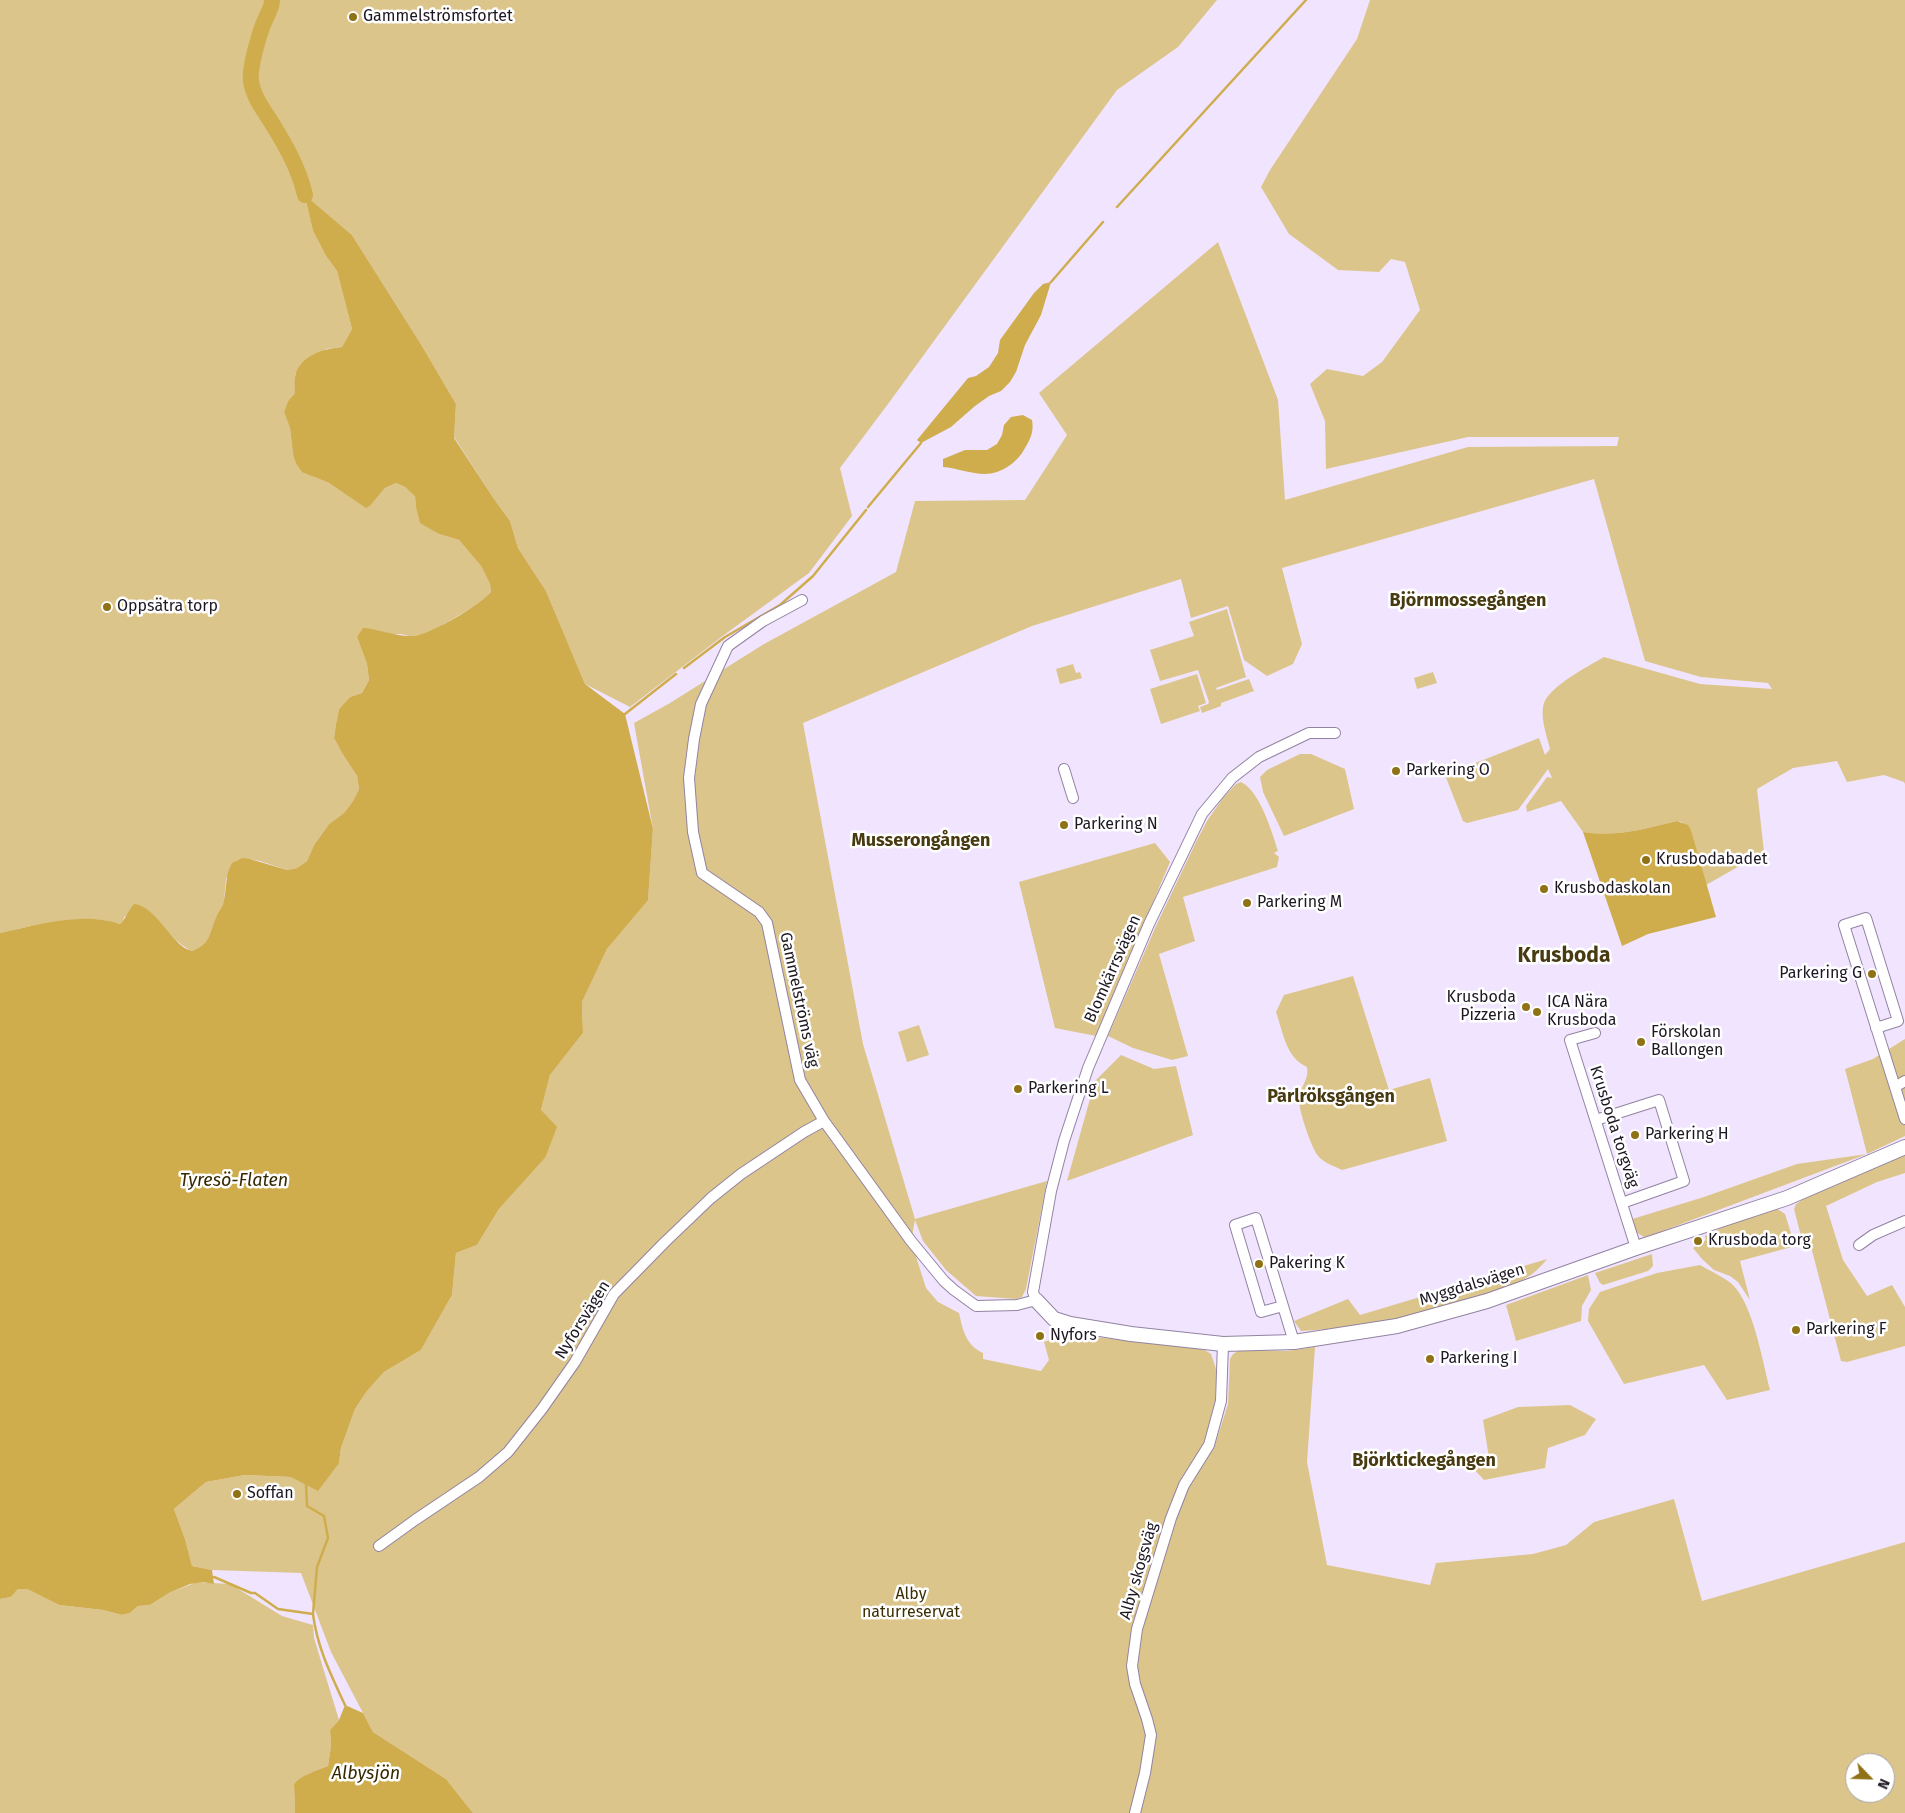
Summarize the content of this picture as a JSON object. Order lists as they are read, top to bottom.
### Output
{
  "streets": {
    "street": [
      "Blomkärrsvägen",
      "Gammelströms väg",
      "Krusboda torgväg",
      "Myggdalsvägen",
      "Nyforsvägen",
      "Alby skogsväg"
    ]
  },
  "crossings": [
    ["Blomkärrsvägen", "Gammelströms väg"],
    ["Blomkärrsvägen", "Myggdalsvägen"],
    ["Gammelströms väg", "Myggdalsvägen"],
    ["Gammelströms väg", "Nyforsvägen"],
    ["Krusboda torgväg", "Myggdalsvägen"],
    ["Myggdalsvägen", "Alby skogsväg"]
  ],
  "districts": [
    "Björnmossegången",
    "Musserongången",
    "Krusboda",
    "Pärlröksgången",
    "Björktickegången"
  ],
  "water": ["Tyresö-Flaten", "Albysjön"],
  "parks": ["Alby naturreservat"],
  "places": [
    "Gammelströmsfortet",
    "Oppsätra torp",
    "Parkering O",
    "Parkering N",
    "Krusbodabadet",
    "Krusbodaskolan",
    "Parkering M",
    "Parkering G",
    "Krusboda Pizzeria",
    "ICA Nära Krusboda",
    "Förskolan Ballongen",
    "Parkering L",
    "Parkering H",
    "Krusboda torg",
    "Pakering K",
    "Parkering F",
    "Nyfors",
    "Parkering I",
    "Soffan"
  ],
  "north": "bottom right"
}
